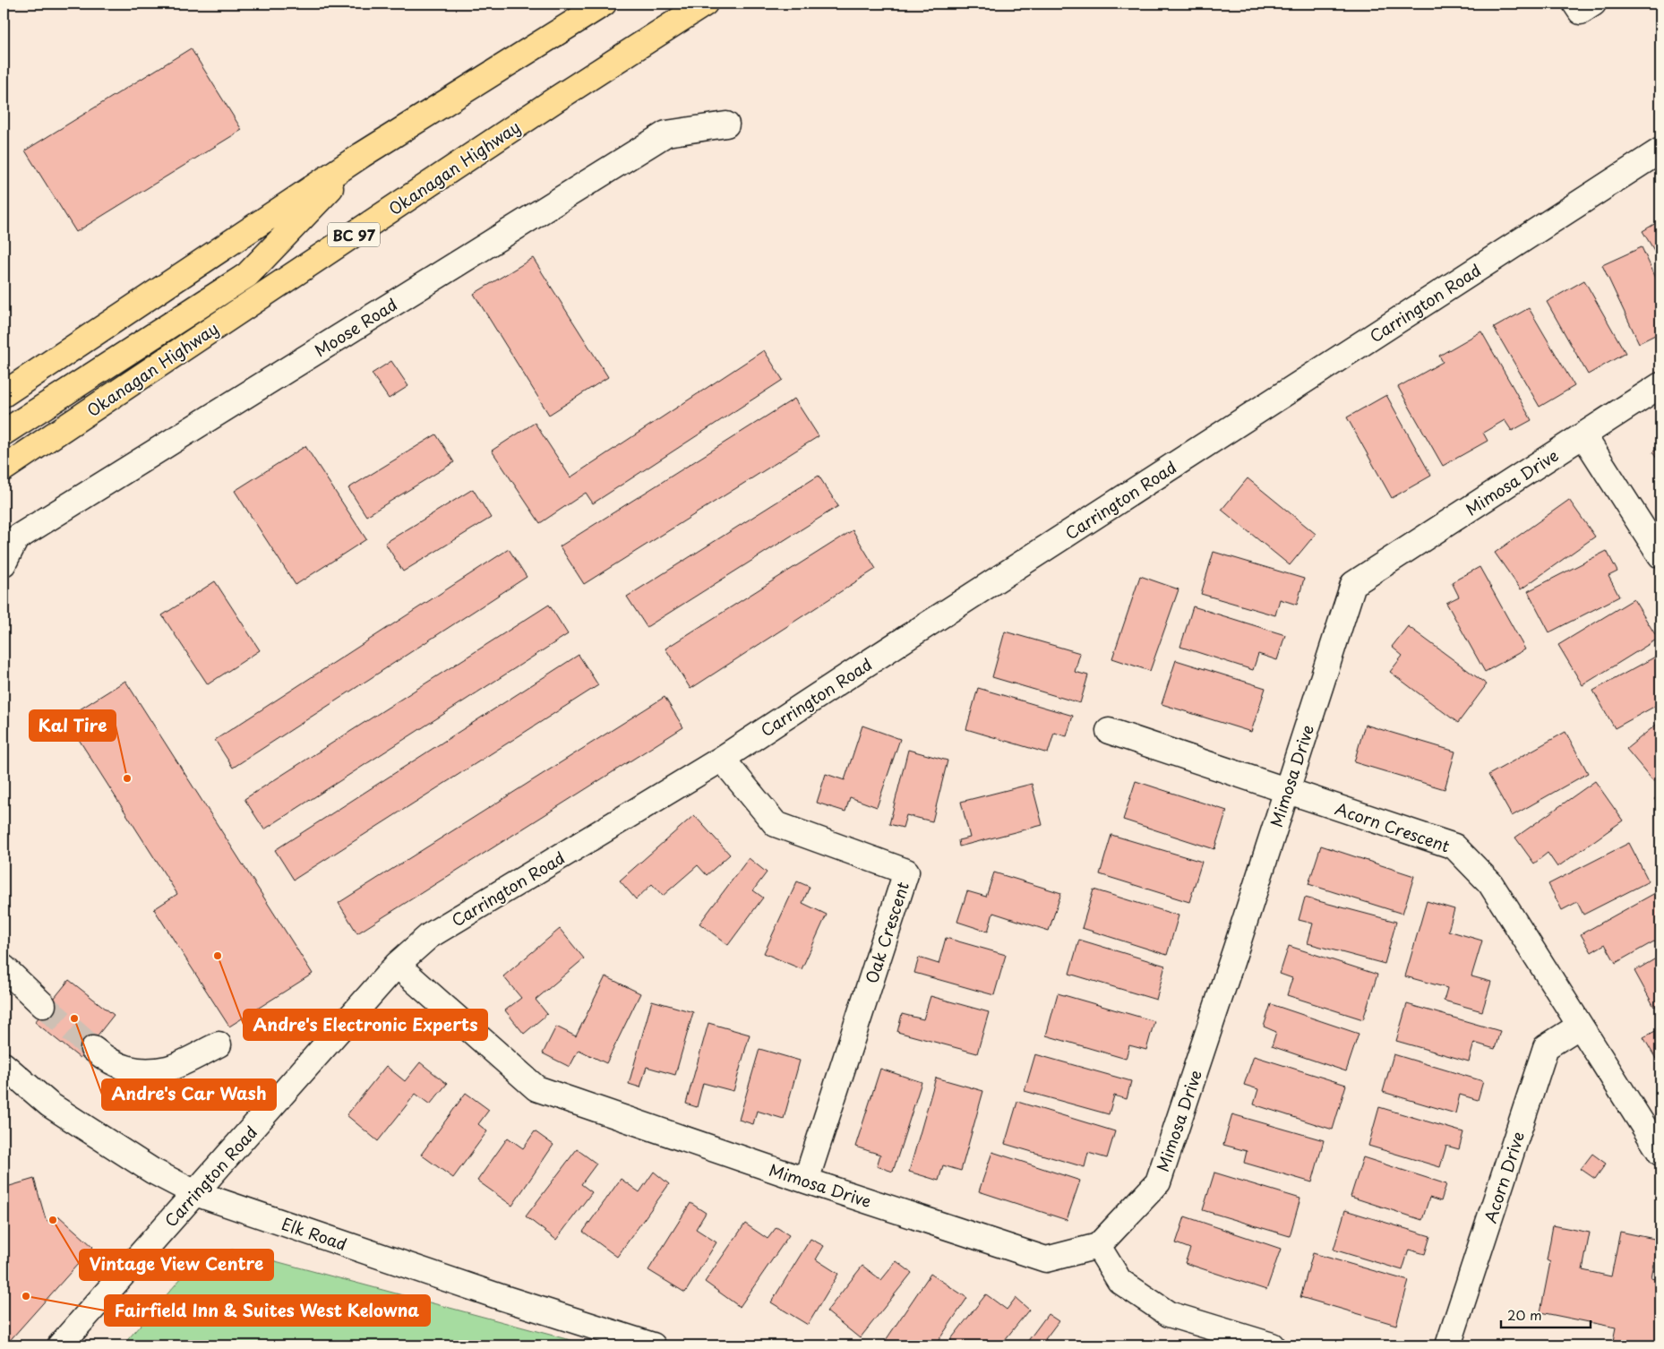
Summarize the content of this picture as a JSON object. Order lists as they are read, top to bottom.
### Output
{
  "streets": {
    "highway": ["Okanagan Highway", "BC 97"],
    "street": [
      "Carrington Road",
      "Moose Road",
      "Mimosa Drive",
      "Acorn Crescent",
      "Oak Crescent",
      "Acorn Drive",
      "Elk Road"
    ]
  },
  "crossings": [
    ["Carrington Road", "Mimosa Drive"],
    ["Carrington Road", "Oak Crescent"],
    ["Carrington Road", "Elk Road"],
    ["Mimosa Drive", "Acorn Crescent"],
    ["Mimosa Drive", "Oak Crescent"],
    ["Acorn Crescent", "Acorn Drive"]
  ],
  "places": [
    "Kal Tire",
    "Andre's Electronic Experts",
    "Andre's Car Wash",
    "Vintage View Centre",
    "Fairfield Inn & Suites West Kelowna"
  ],
  "scale_bar": "20 m"
}
